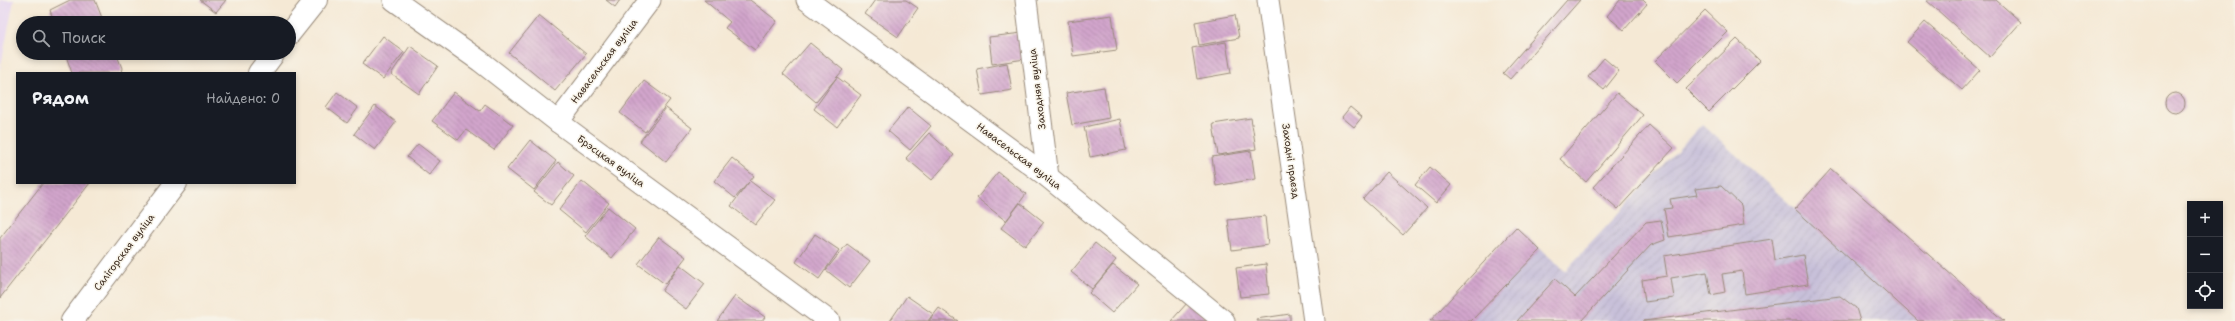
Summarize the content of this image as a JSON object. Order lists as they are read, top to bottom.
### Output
{
  "streets": {
    "main road": ["Салігорская вуліца"],
    "street": [
      "Навасельская вуліца",
      "Заходняя вуліца",
      "Брэсцкая вуліца",
      "Заходні праезд"
    ]
  },
  "crossings": [
    ["Навасельская вуліца", "Заходняя вуліца"],
    ["Навасельская вуліца", "Брэсцкая вуліца"]
  ],
  "page": {
    "search": "Поиск",
    "heading": ["Рядом", "Найдено: 0"],
    "map_buttons": ["+", "−"]
  }
}
